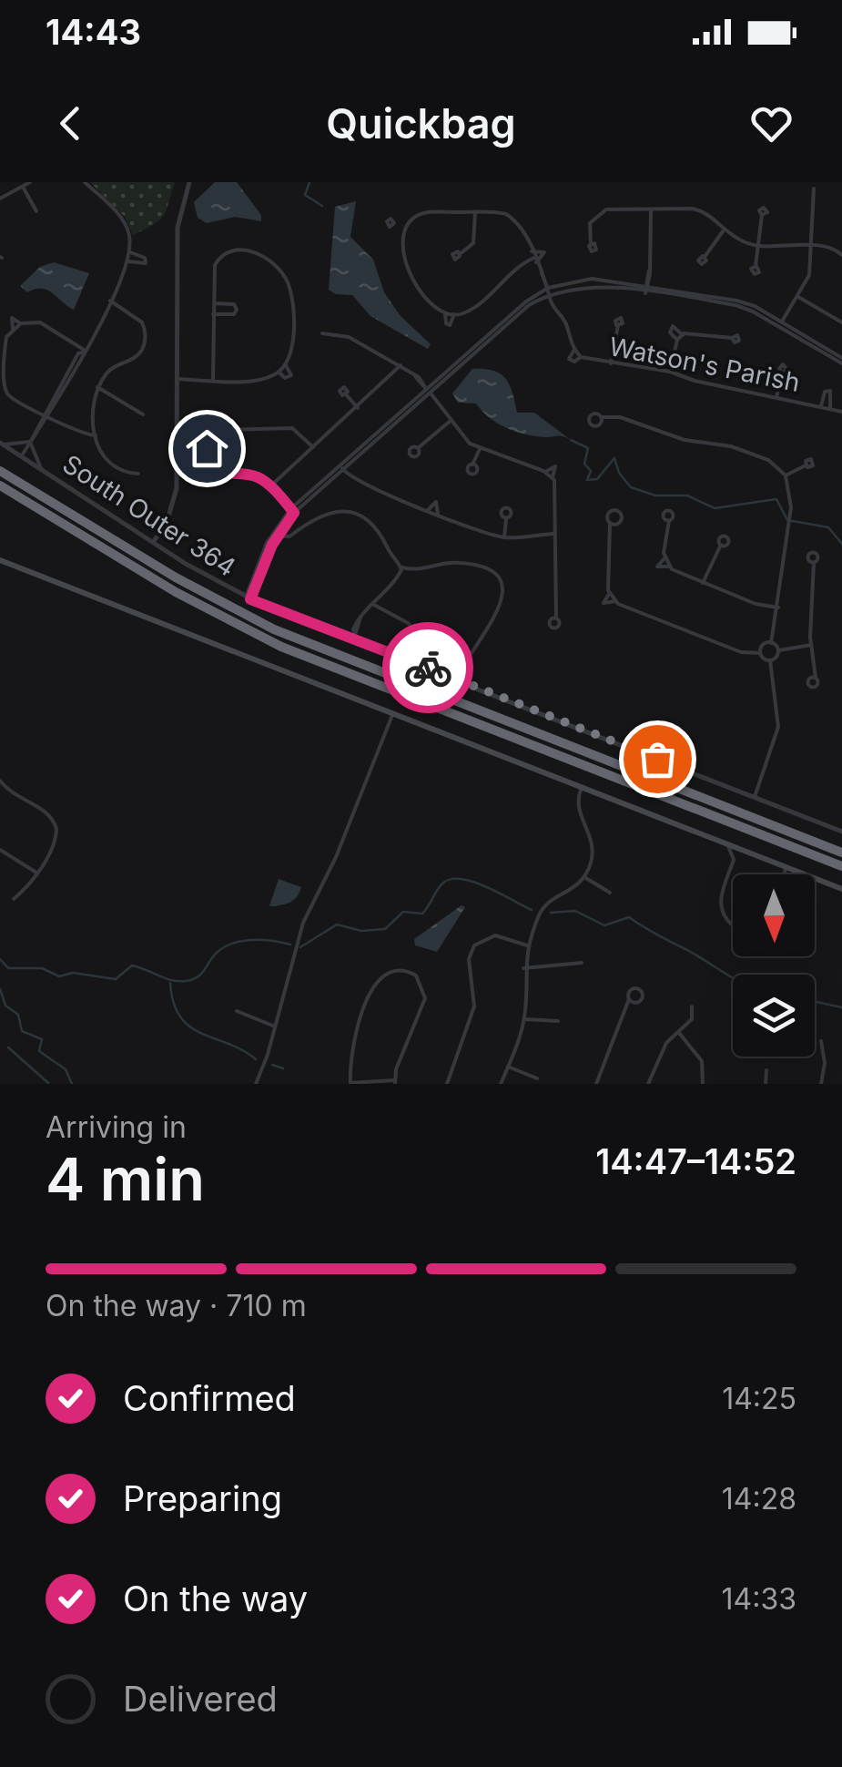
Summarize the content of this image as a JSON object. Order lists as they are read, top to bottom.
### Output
{
  "streets": {
    "street": ["Watson's Parish", "South Outer 364"]
  },
  "north": "bottom",
  "page": {
    "status": "14:43",
    "header": "Quickbag",
    "heading": ["4 min", "Arriving in", "14:47–14:52"],
    "bar": "On the way · 710 m",
    "list": [
      ["Confirmed", "14:25"],
      ["Preparing", "14:28"],
      ["On the way", "14:33"],
      "Delivered"
    ]
  }
}
